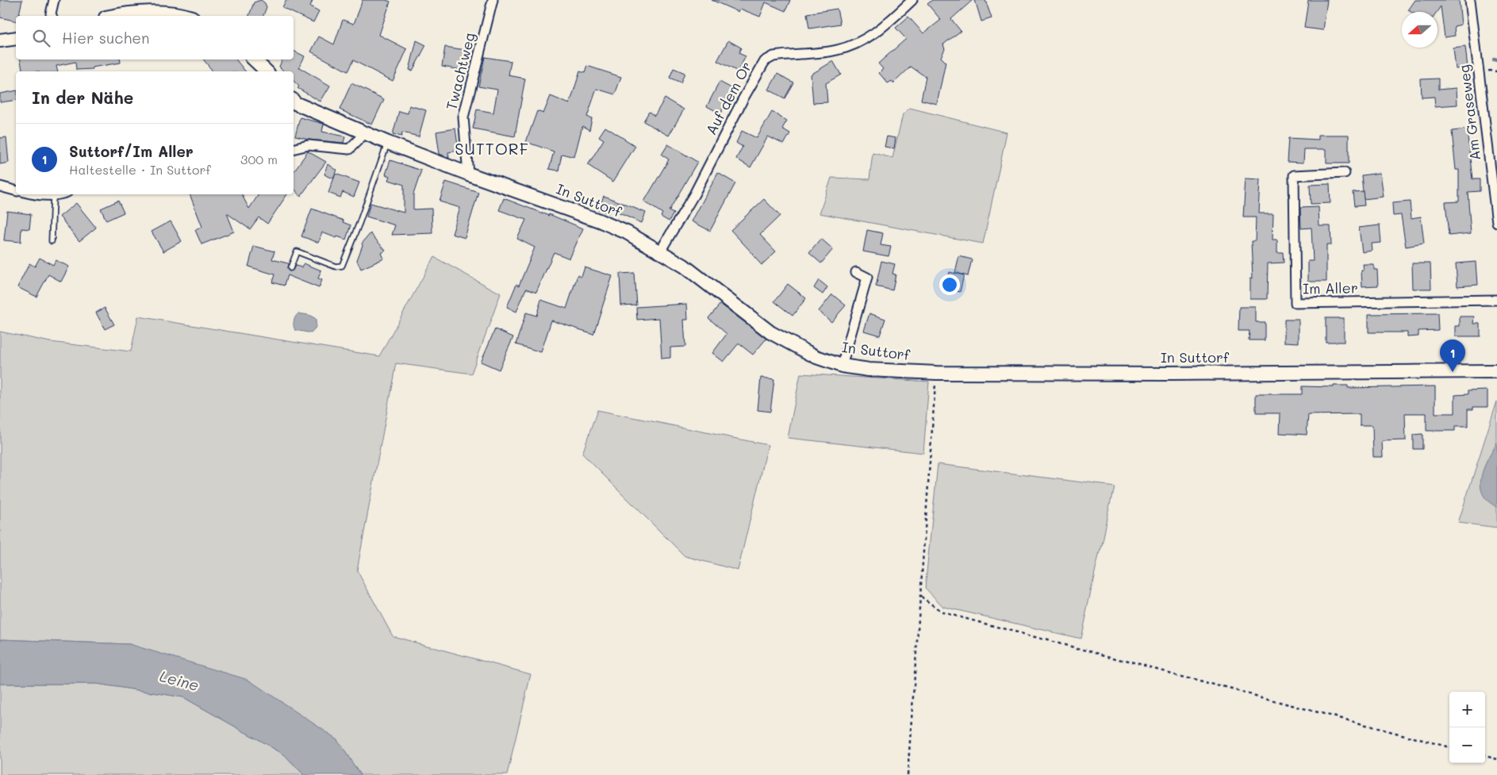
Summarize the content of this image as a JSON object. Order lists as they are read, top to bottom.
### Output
{
  "streets": {
    "main road": ["In Suttorf"],
    "street": [
      "Twachtweg",
      "Auf dem Or",
      "Am Graseweg",
      "Im Aller"
    ]
  },
  "crossings": [
    ["Twachtweg", "In Suttorf"],
    ["Auf dem Or", "In Suttorf"]
  ],
  "districts": ["SUTTORF"],
  "water": ["Leine"],
  "north": "left",
  "page": {
    "search": "Hier suchen",
    "heading": "In der Nähe",
    "list": [
      {
        "mark": "1",
        "name": "Suttorf/Im Aller",
        "note": "Haltestelle · In Suttorf",
        "value": "300 m"
      }
    ],
    "pins": "1",
    "map_buttons": ["+", "−"]
  }
}
